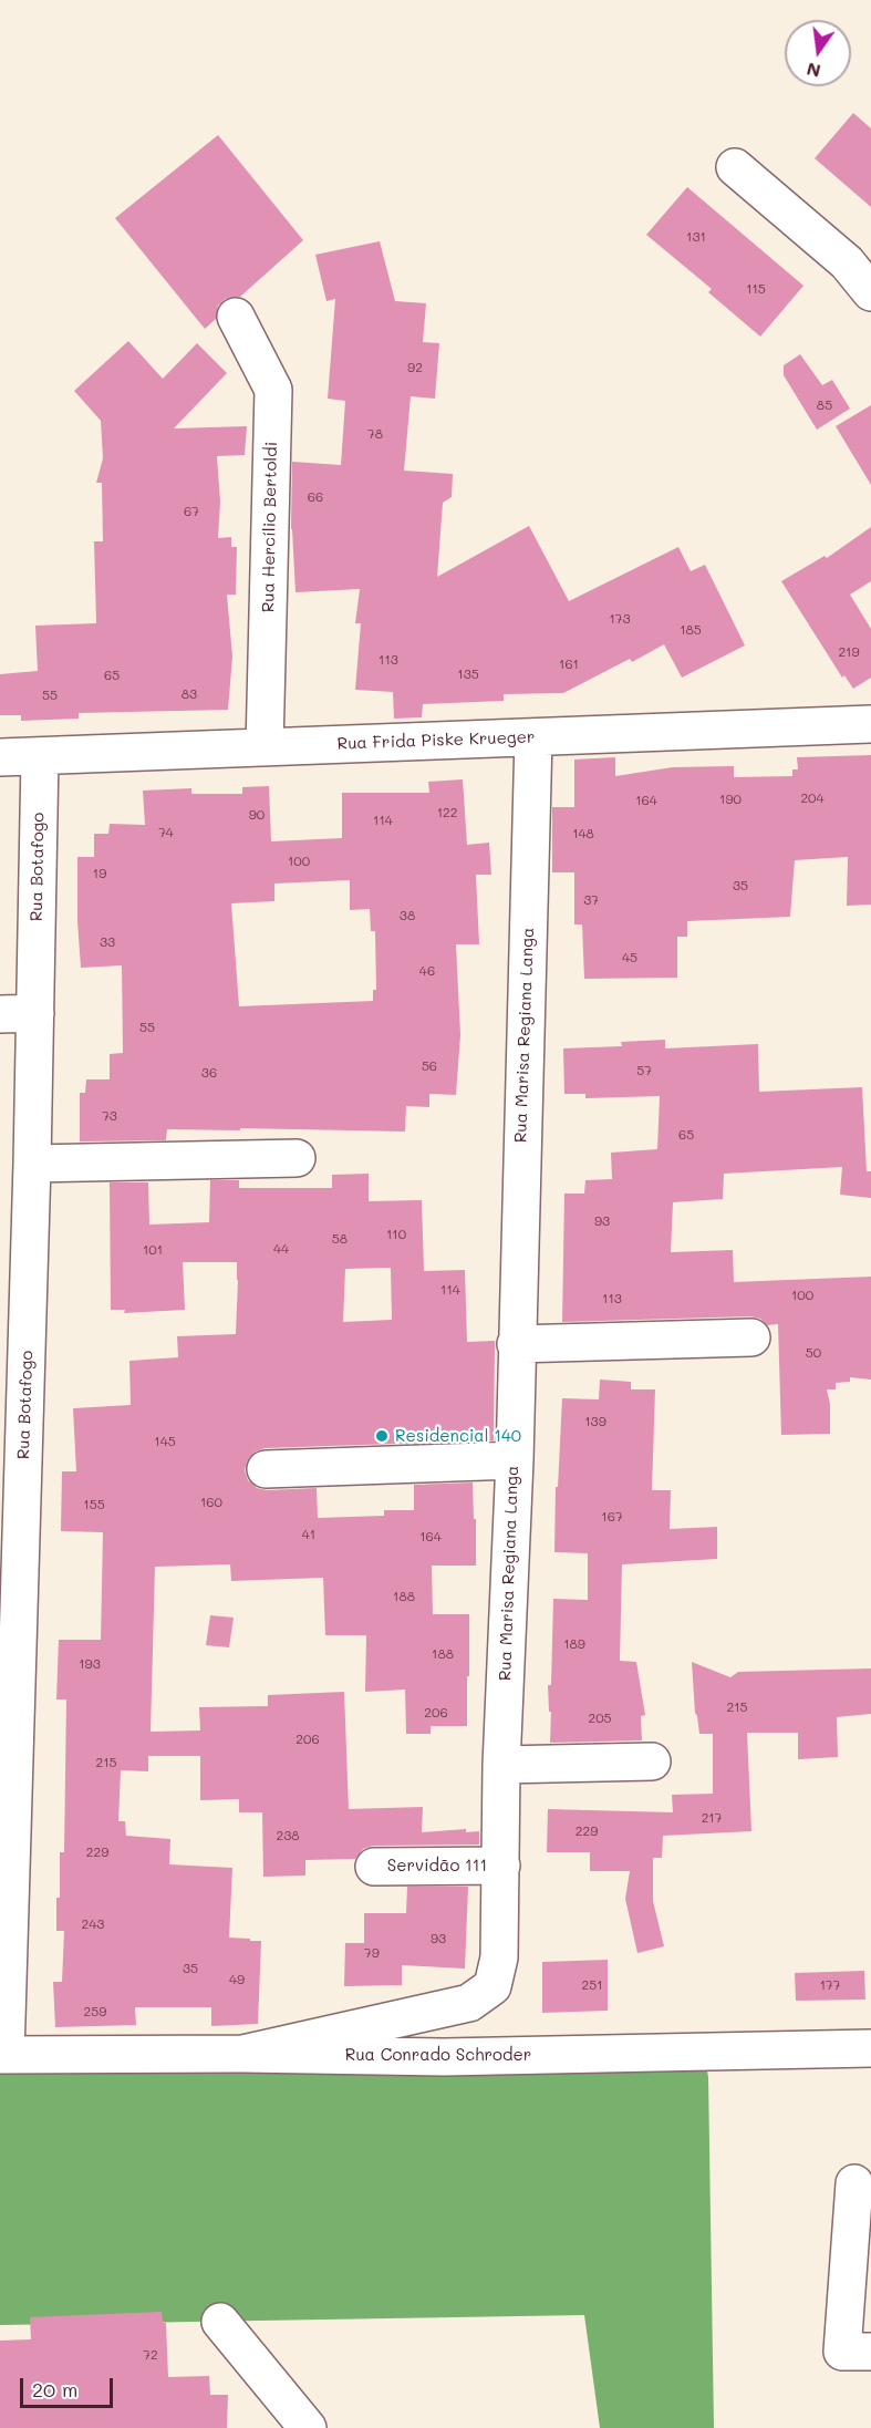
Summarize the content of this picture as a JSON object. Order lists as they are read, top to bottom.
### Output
{
  "streets": {
    "street": [
      "Rua Hercílio Bertoldi",
      "Rua Frida Piske Krueger",
      "Rua Botafogo",
      "Rua Marisa Regiana Langa",
      "Servidão 111",
      "Rua Conrado Schroder"
    ]
  },
  "crossings": [
    ["Rua Hercílio Bertoldi", "Rua Frida Piske Krueger"],
    ["Rua Frida Piske Krueger", "Rua Botafogo"],
    ["Rua Frida Piske Krueger", "Rua Marisa Regiana Langa"],
    ["Rua Botafogo", "Rua Conrado Schroder"],
    ["Rua Marisa Regiana Langa", "Servidão 111"],
    ["Rua Marisa Regiana Langa", "Rua Conrado Schroder"]
  ],
  "places": ["Residencial 140"],
  "house_numbers": [
    "131",
    "115",
    "92",
    "85",
    "78",
    "66",
    "67",
    "173",
    "185",
    "219",
    "113",
    "161",
    "135",
    "65",
    "83",
    "55",
    "204",
    "190",
    "164",
    "122",
    "90",
    "114",
    "74",
    "148",
    "100",
    "19",
    "35",
    "37",
    "38",
    "33",
    "45",
    "46",
    "55",
    "56",
    "57",
    "36",
    "73",
    "65",
    "93",
    "110",
    "58",
    "44",
    "101",
    "114",
    "100",
    "113",
    "50",
    "139",
    "145",
    "160",
    "155",
    "167",
    "41",
    "164",
    "188",
    "189",
    "188",
    "193",
    "215",
    "206",
    "205",
    "206",
    "215",
    "217",
    "229",
    "238",
    "229",
    "243",
    "93",
    "79",
    "35",
    "49",
    "251",
    "177",
    "259",
    "72"
  ],
  "scale_bar": "20 m",
  "north": "bottom"
}
